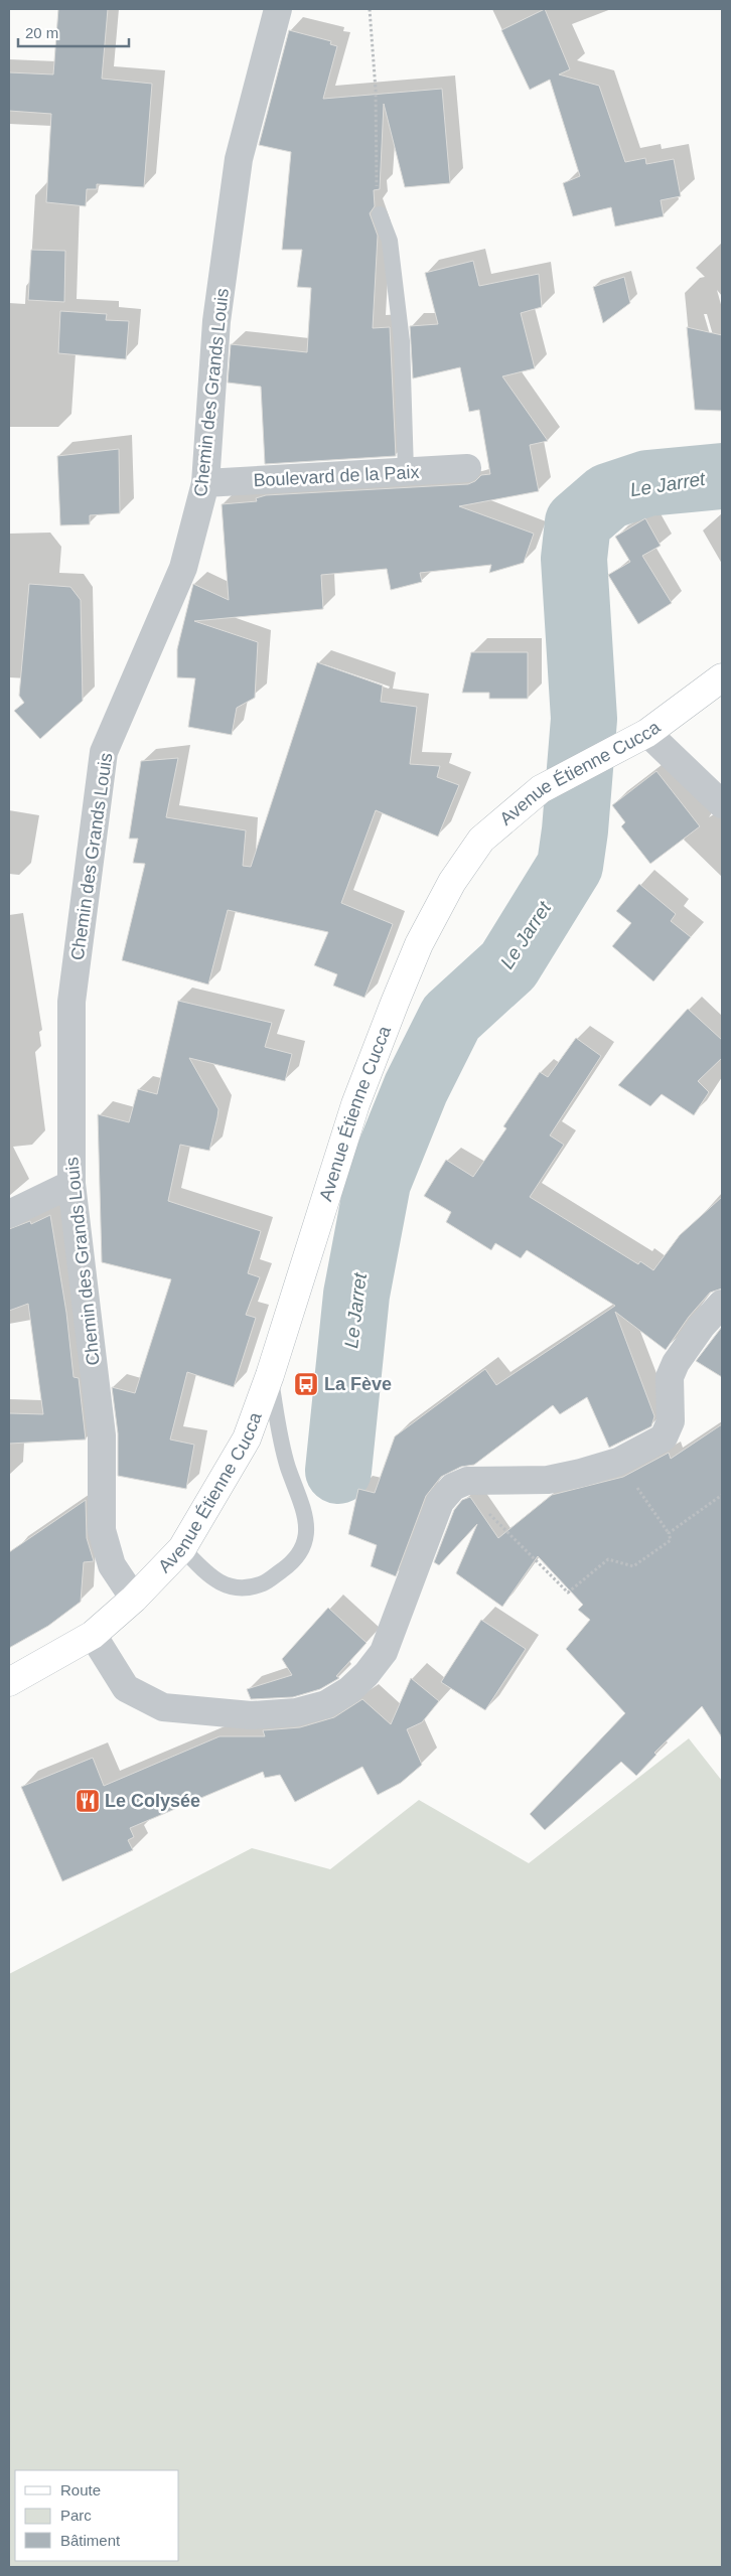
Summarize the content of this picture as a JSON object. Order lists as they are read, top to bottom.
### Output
{
  "streets": {
    "main road": ["Avenue Étienne Cucca"],
    "street": ["Chemin des Grands Louis", "Boulevard de la Paix"]
  },
  "crossings": [
    ["Chemin des Grands Louis", "Boulevard de la Paix"],
    ["Chemin des Grands Louis", "Avenue Étienne Cucca"]
  ],
  "water": ["Le Jarret"],
  "places": {
    "bus stop": ["La Fève"],
    "restaurant": ["Le Colysée"]
  },
  "legend": ["Route", "Parc", "Bâtiment"],
  "scale_bar": "20 m"
}
